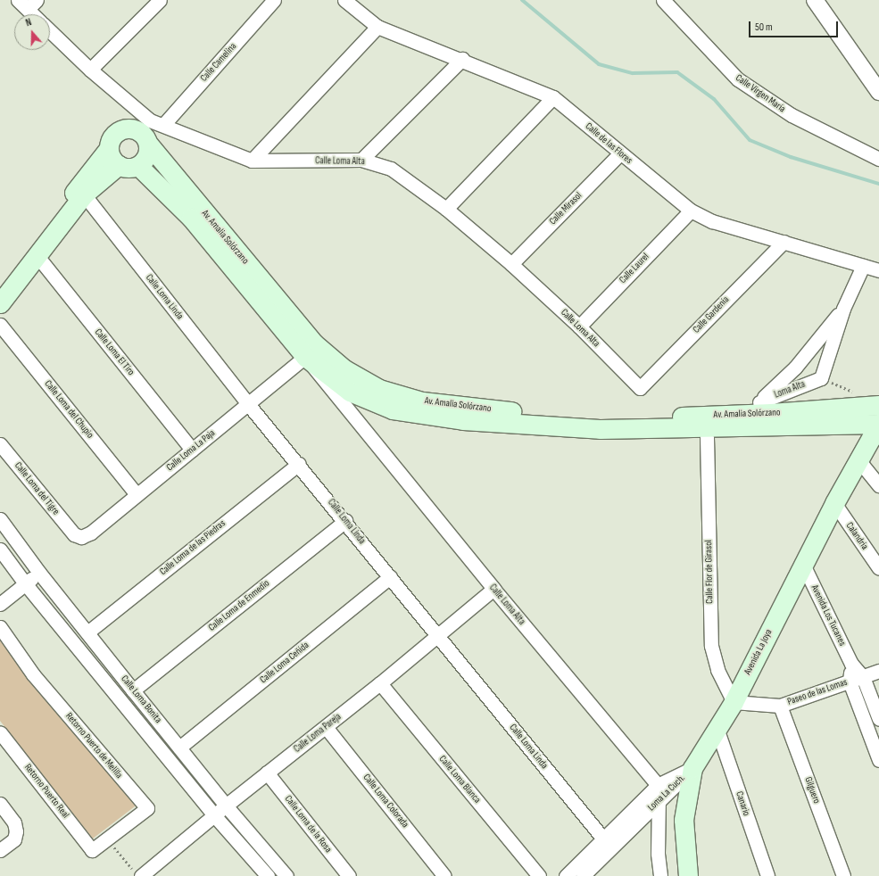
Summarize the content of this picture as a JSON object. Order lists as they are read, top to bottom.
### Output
{
  "streets": {
    "main road": ["Av. Amalia Solórzano", "Avenida La Joya"],
    "street": [
      "Calle Camelina",
      "Calle Virgen María",
      "Calle de las Flores",
      "Calle Loma Alta",
      "Calle Mirasol",
      "Calle Laurel",
      "Calle Loma Linda",
      "Calle Gardenia",
      "Calle Loma El Tiro",
      "Loma Alta",
      "Calle Loma del Chupio",
      "Calle Loma La Paja",
      "Calle Loma del Tigre",
      "Calandria",
      "Calle Loma de las Piedras",
      "Calle Flor de Girasol",
      "Calle Loma de Enmedio",
      "Avenida Los Tucanes",
      "Calle Loma Ceñida",
      "Paseo de las Lomas",
      "Calle Loma Bonita",
      "Calle Loma Pareja",
      "Retorno Puerto de Melilla",
      "Calle Loma Blanca",
      "Gilguero",
      "Retorno Puerto Real",
      "Loma La Cuch.",
      "Calle Loma Colorada",
      "Canario",
      "Calle Loma de la Rosa"
    ]
  },
  "crossings": [
    ["Calle Camelina", "Calle Loma Alta"],
    ["Calle de las Flores", "Calle Mirasol"],
    ["Calle de las Flores", "Calle Laurel"],
    ["Calle de las Flores", "Calle Gardenia"],
    ["Calle Loma Alta", "Calle Mirasol"],
    ["Calle Loma Alta", "Av. Amalia Solórzano"],
    ["Calle Loma Alta", "Calle Laurel"],
    ["Calle Loma Alta", "Calle Gardenia"],
    ["Calle Loma Alta", "Calle Loma La Paja"],
    ["Calle Loma Alta", "Calle Loma Pareja"],
    ["Calle Loma Alta", "Loma La Cuch."],
    ["Av. Amalia Solórzano", "Calle Loma La Paja"],
    ["Av. Amalia Solórzano", "Avenida La Joya"],
    ["Calle Loma Linda", "Calle Loma La Paja"],
    ["Calle Loma Linda", "Calle Loma de las Piedras"],
    ["Calle Loma Linda", "Calle Loma de Enmedio"],
    ["Calle Loma Linda", "Calle Loma Ceñida"],
    ["Calle Loma Linda", "Calle Loma Pareja"],
    ["Calle Loma Linda", "Loma La Cuch."],
    ["Calle Loma El Tiro", "Calle Loma La Paja"],
    ["Calle Loma del Chupio", "Calle Loma La Paja"],
    ["Calle Loma La Paja", "Calle Loma del Tigre"],
    ["Calandria", "Avenida La Joya"],
    ["Calle Loma de las Piedras", "Calle Loma Bonita"],
    ["Calle Flor de Girasol", "Avenida La Joya"],
    ["Calle Flor de Girasol", "Paseo de las Lomas"],
    ["Calle Loma de Enmedio", "Calle Loma Bonita"],
    ["Avenida Los Tucanes", "Avenida La Joya"],
    ["Avenida Los Tucanes", "Paseo de las Lomas"],
    ["Avenida La Joya", "Paseo de las Lomas"],
    ["Avenida La Joya", "Loma La Cuch."],
    ["Avenida La Joya", "Canario"],
    ["Calle Loma Ceñida", "Calle Loma Bonita"],
    ["Paseo de las Lomas", "Gilguero"],
    ["Calle Loma Bonita", "Calle Loma Pareja"],
    ["Calle Loma Pareja", "Calle Loma Blanca"],
    ["Calle Loma Pareja", "Calle Loma Colorada"],
    ["Calle Loma Pareja", "Calle Loma de la Rosa"],
    ["Retorno Puerto de Melilla", "Retorno Puerto Real"]
  ],
  "scale_bar": "50 m",
  "north": "top"
}
